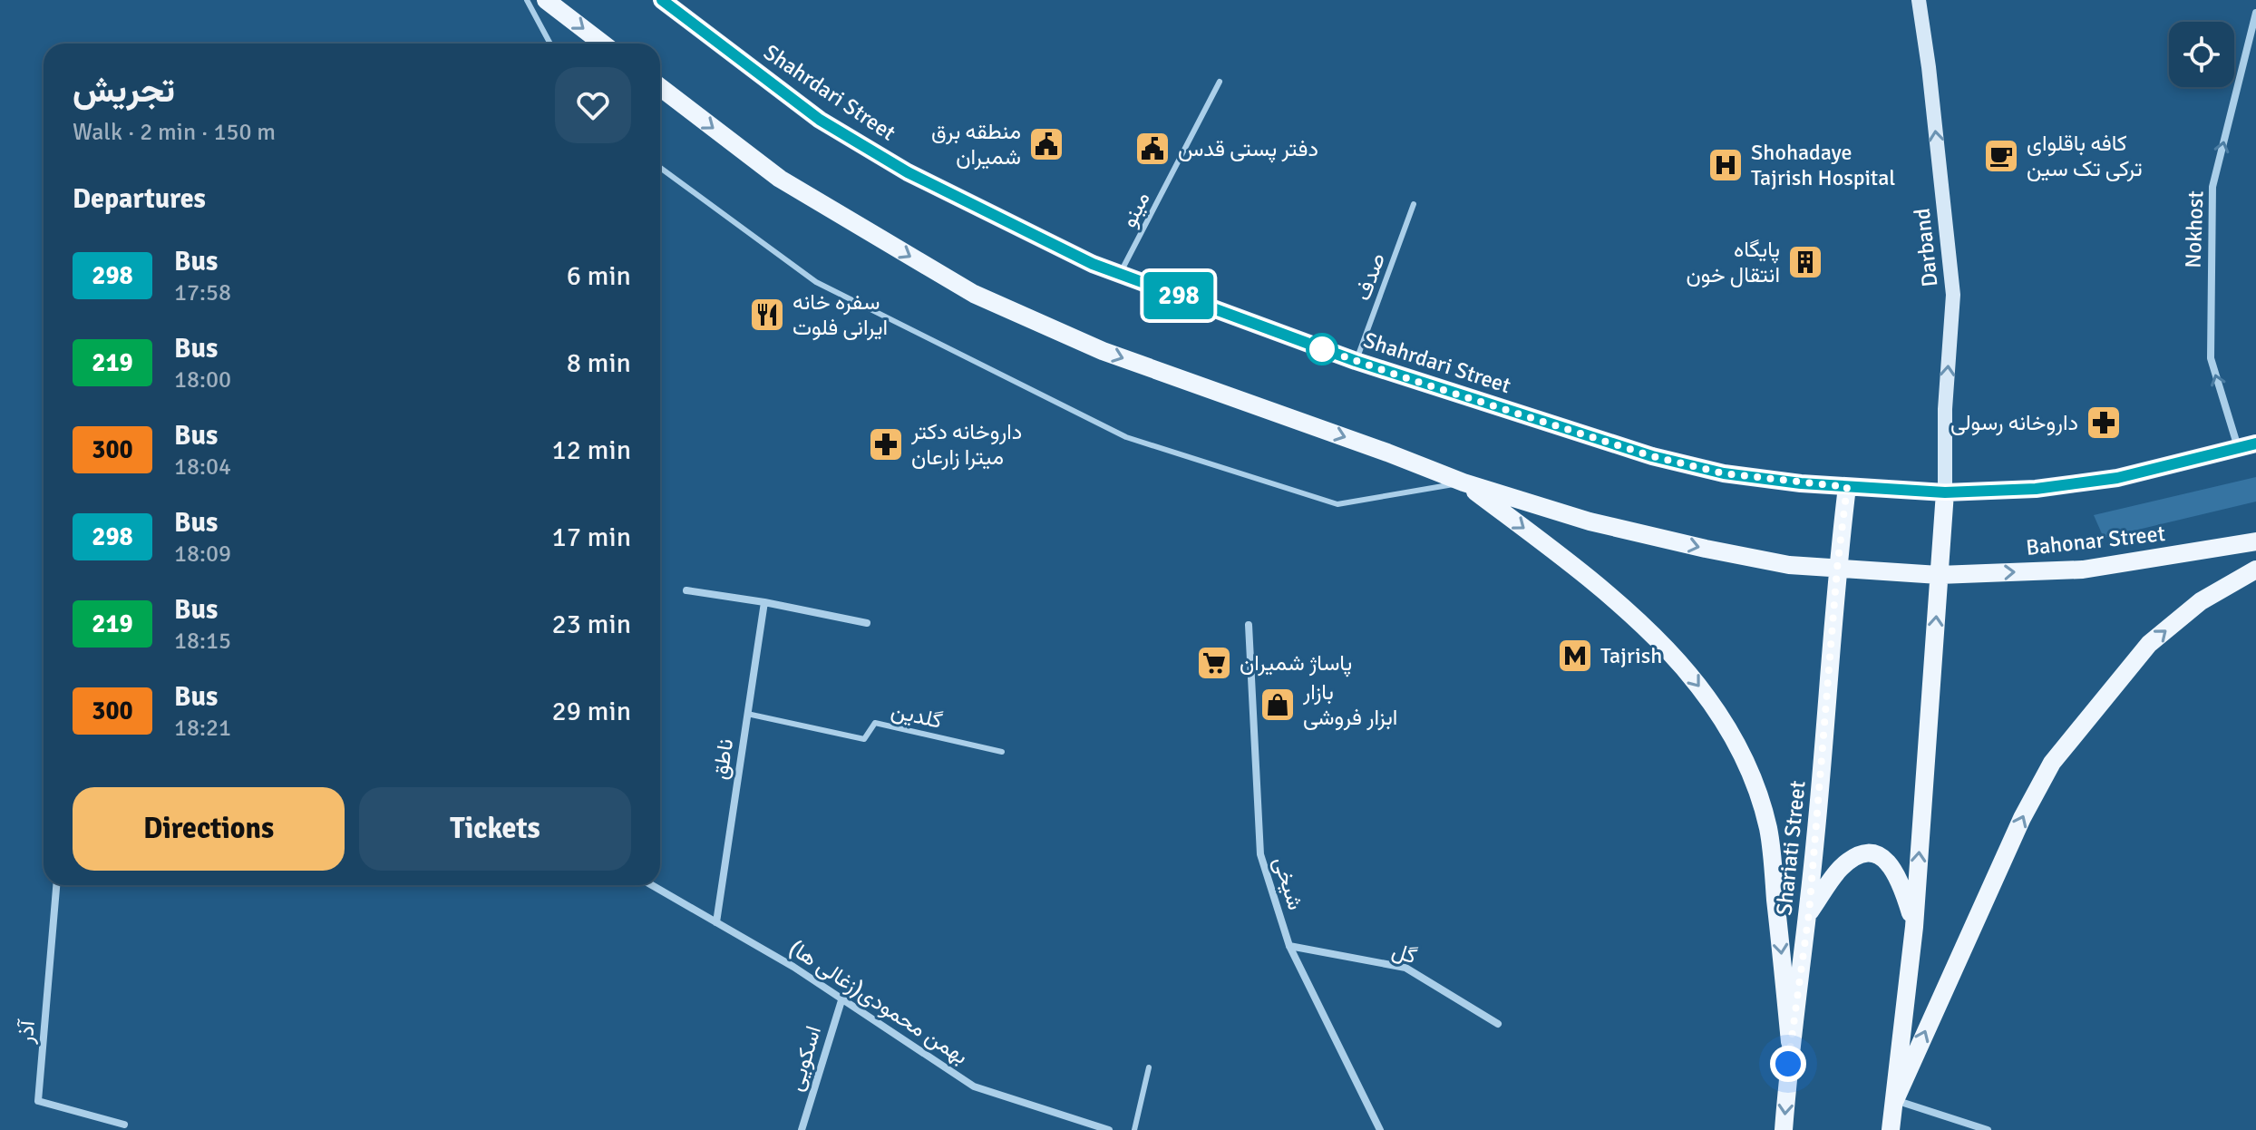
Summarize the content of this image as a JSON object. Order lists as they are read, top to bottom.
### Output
{
  "streets": {
    "main road": [
      "Shahrdari Street",
      "Darband",
      "Bahonar Street",
      "Shariati Street"
    ],
    "street": [
      "Nokhost",
      "ناطق",
      "شیخی",
      "گل",
      "بهمن محمودی(زغالی ها)",
      "آذر",
      "اسکویی"
    ],
    "lane": ["مینو", "صدف", "گلدین"]
  },
  "crossings": [
    ["Shahrdari Street", "مینو"],
    ["Shahrdari Street", "Darband"],
    ["Shahrdari Street", "صدف"],
    ["Shahrdari Street", "Shariati Street"],
    ["Bahonar Street", "Shariati Street"],
    ["گلدین", "ناطق"],
    ["ناطق", "بهمن محمودی(زغالی ها)"],
    ["شیخی", "گل"],
    ["بهمن محمودی(زغالی ها)", "اسکویی"]
  ],
  "one_way": ["Nokhost", "Darband"],
  "places": {
    "public building": ["منطقه برق شمیران", "دفتر پستی قدس"],
    "cafe": ["کافه باقلوای ترکی تک سین"],
    "hospital": ["Shohadaye Tajrish Hospital"],
    "building": ["پایگاه انتقال خون"],
    "restaurant": ["سفره خانه ایرانی فلوت"],
    "pharmacy": ["داروخانه رسولی", "داروخانه دکتر میترا زارعان"],
    "metro station": ["Tajrish"],
    "supermarket": ["پاساژ شمیران"],
    "shop": ["بازار ابزار فروشی"]
  },
  "lines": ["bus line 298"],
  "page": {
    "on_map": "298",
    "heading": [
      ["تجریش", "Walk · 2 min · 150 m"],
      "Departures"
    ],
    "list": [
      {
        "mark": "298",
        "name": "Bus",
        "note": "17:58",
        "value": "6 min"
      },
      {
        "mark": "219",
        "name": "Bus",
        "note": "18:00",
        "value": "8 min"
      },
      {
        "mark": "300",
        "name": "Bus",
        "note": "18:04",
        "value": "12 min"
      },
      {
        "mark": "298",
        "name": "Bus",
        "note": "18:09",
        "value": "17 min"
      },
      {
        "mark": "219",
        "name": "Bus",
        "note": "18:15",
        "value": "23 min"
      },
      {
        "mark": "300",
        "name": "Bus",
        "note": "18:21",
        "value": "29 min"
      }
    ],
    "buttons": ["Directions", "Tickets"]
  }
}
